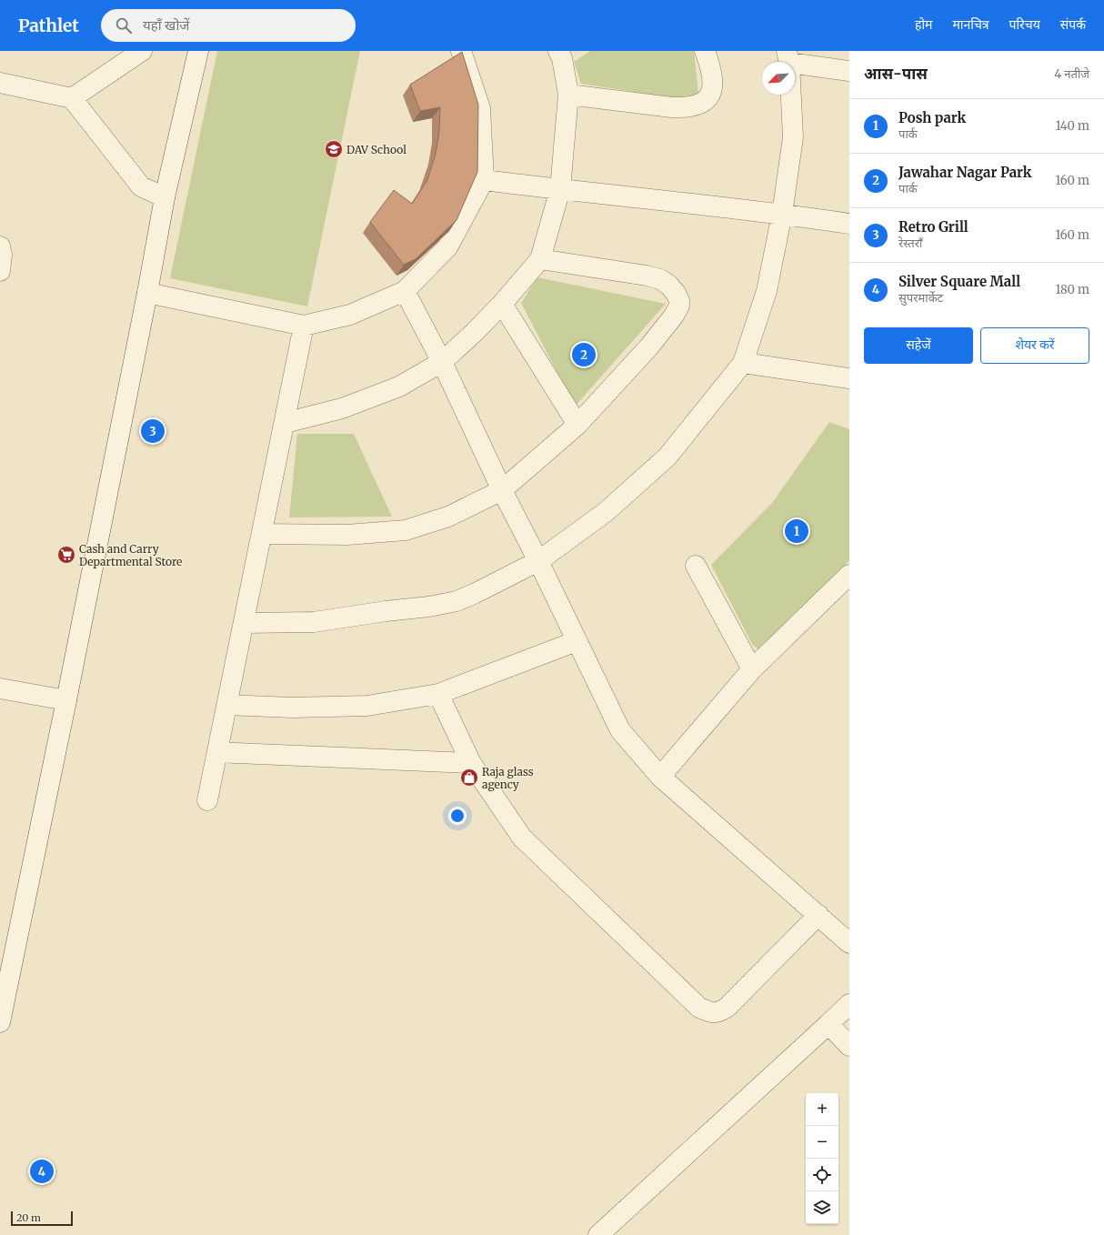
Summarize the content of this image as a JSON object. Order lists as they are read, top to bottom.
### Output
{
  "places": {
    "school or university": ["DAV School"],
    "supermarket": ["Cash and Carry Departmental Store"],
    "shop": ["Raja glass agency"]
  },
  "scale_bar": "20 m",
  "north": "bottom left",
  "page": {
    "header": "Pathlet",
    "search": "यहाँ खोजें",
    "nav": [
      "होम",
      "मानचित्र",
      "परिचय",
      "संपर्क"
    ],
    "heading": ["आस-पास", "4 नतीजे"],
    "list": [
      {
        "mark": "1",
        "name": "Posh park",
        "note": "पार्क",
        "value": "140 m"
      },
      {
        "mark": "2",
        "name": "Jawahar Nagar Park",
        "note": "पार्क",
        "value": "160 m"
      },
      {
        "mark": "3",
        "name": "Retro Grill",
        "note": "रेस्तराँ",
        "value": "160 m"
      },
      {
        "mark": "4",
        "name": "Silver Square Mall",
        "note": "सुपरमार्केट",
        "value": "180 m"
      }
    ],
    "buttons": ["सहेजें", "शेयर करें"],
    "pins": [
      "2",
      "3",
      "1",
      "4"
    ],
    "map_buttons": ["+", "−"],
    "scale": "20 m"
  }
}
